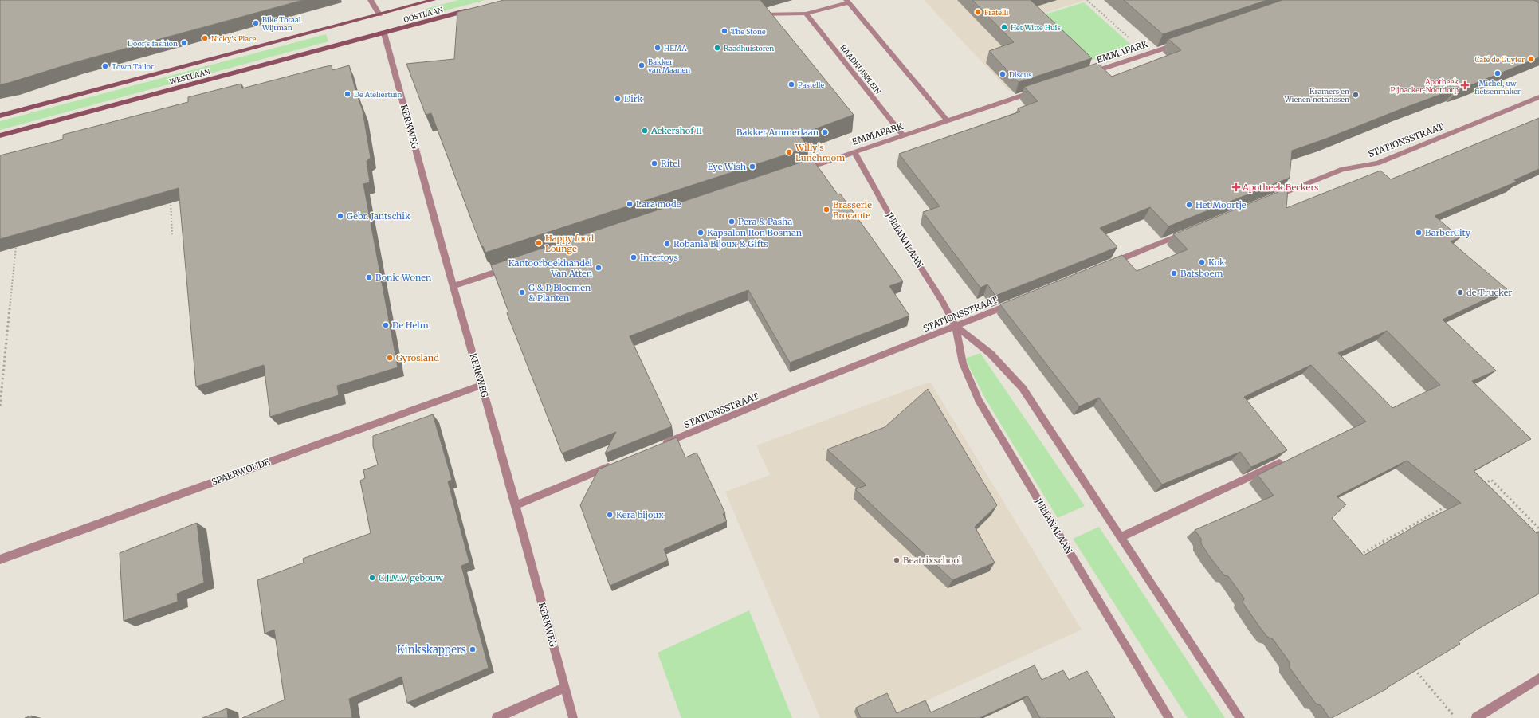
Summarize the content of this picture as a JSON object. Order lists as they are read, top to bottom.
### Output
{
  "streets": {
    "main road": ["OOSTLAAN", "WESTLAAN"],
    "street": [
      "EMMAPARK",
      "RAADHUISPLEIN",
      "KERKWEG",
      "STATIONSSTRAAT",
      "JULIANALAAN",
      "SPAERWOUDE"
    ]
  },
  "crossings": [
    ["OOSTLAAN", "WESTLAAN"],
    ["OOSTLAAN", "KERKWEG"],
    ["EMMAPARK", "RAADHUISPLEIN"],
    ["EMMAPARK", "JULIANALAAN"],
    ["WESTLAAN", "KERKWEG"],
    ["KERKWEG", "SPAERWOUDE"],
    ["STATIONSSTRAAT", "JULIANALAAN"]
  ],
  "places": {
    "other": [
      "Fratelli",
      "Bike Totaal Wijtman",
      "Het Witte Huis",
      "The Stone",
      "Nicky's Place",
      "Door's fashion",
      "HEMA",
      "Raadhuistoren",
      "Café de Guyter",
      "Bakker van Maanen",
      "Town Tailor",
      "Michel, uw fietsenmaker",
      "Discus",
      "Pastelle",
      "De Ateliertuin",
      "Kramers en Wienen notarissen",
      "Dirk",
      "Ackershof II",
      "Bakker Ammerlaan",
      "Willy's Lunchroom",
      "Ritel",
      "Eye Wish",
      "Lara mode",
      "Het Moortje",
      "Brasserie Brocante",
      "Gebr. Jantschik",
      "Pera & Pasha",
      "Kapsalon Ron Bosman",
      "BarberCity",
      "Happy food Lounge",
      "Robania Bijoux & Gifts",
      "Intertoys",
      "Kok",
      "Kantoorboekhandel Van Atten",
      "Batsboem",
      "Bonic Wonen",
      "G & P Bloemen & Planten",
      "de Trucker",
      "De Helm",
      "Gyrosland",
      "Kera bijoux",
      "Beatrixschool",
      "C.J.M.V. gebouw",
      "Kinkskappers"
    ],
    "health": ["Apotheek Pijnacker-Nootdorp", "Apotheek Beckers"]
  }
}
